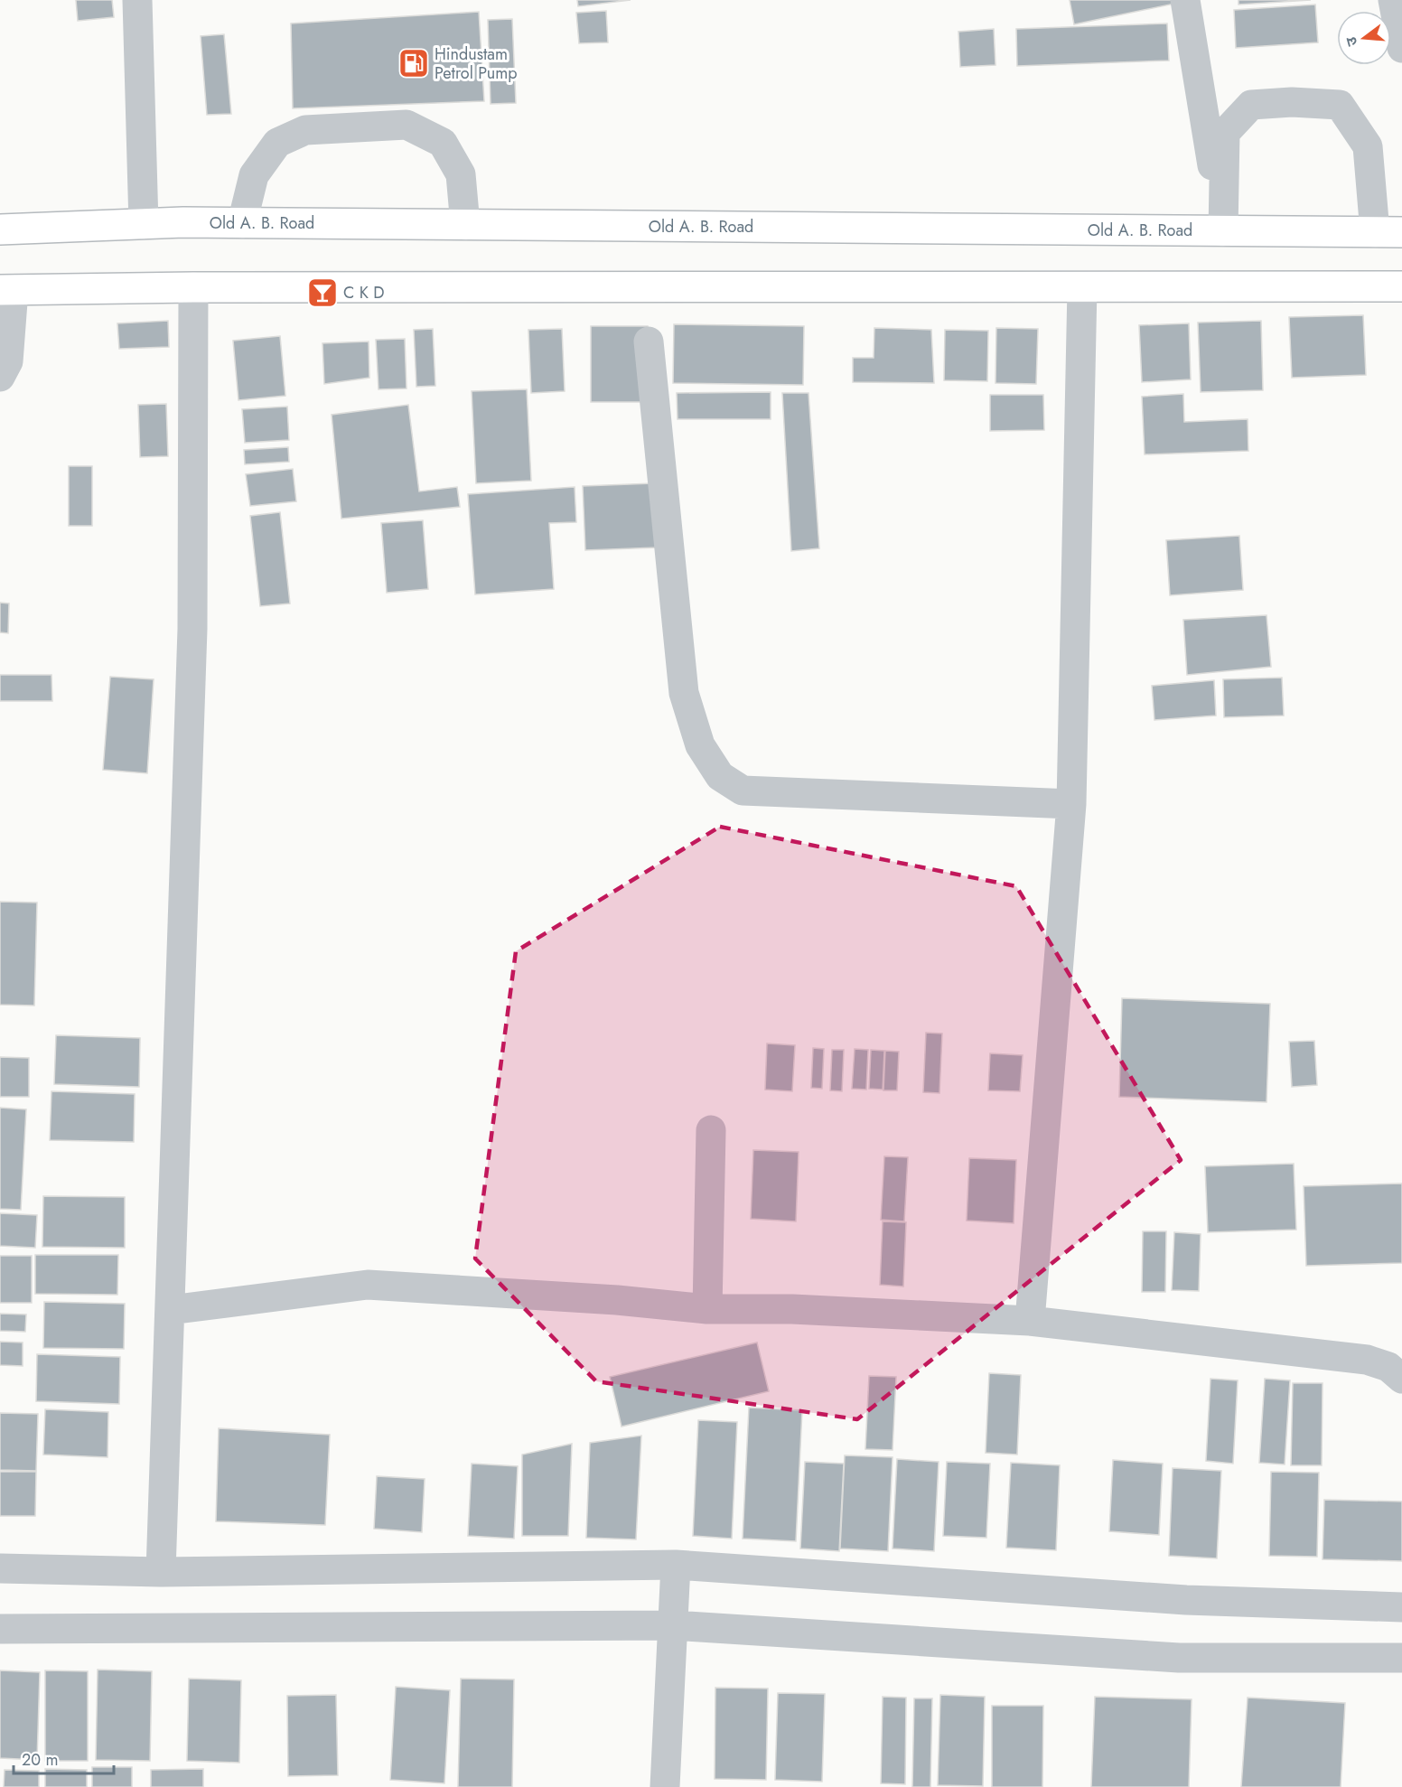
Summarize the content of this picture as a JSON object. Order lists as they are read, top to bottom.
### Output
{
  "streets": {
    "main road": ["Old A. B. Road"]
  },
  "places": {
    "fuel station": ["Hindustam Petrol Pump"],
    "bar": ["C K D"]
  },
  "scale_bar": "20 m",
  "north": "left"
}
